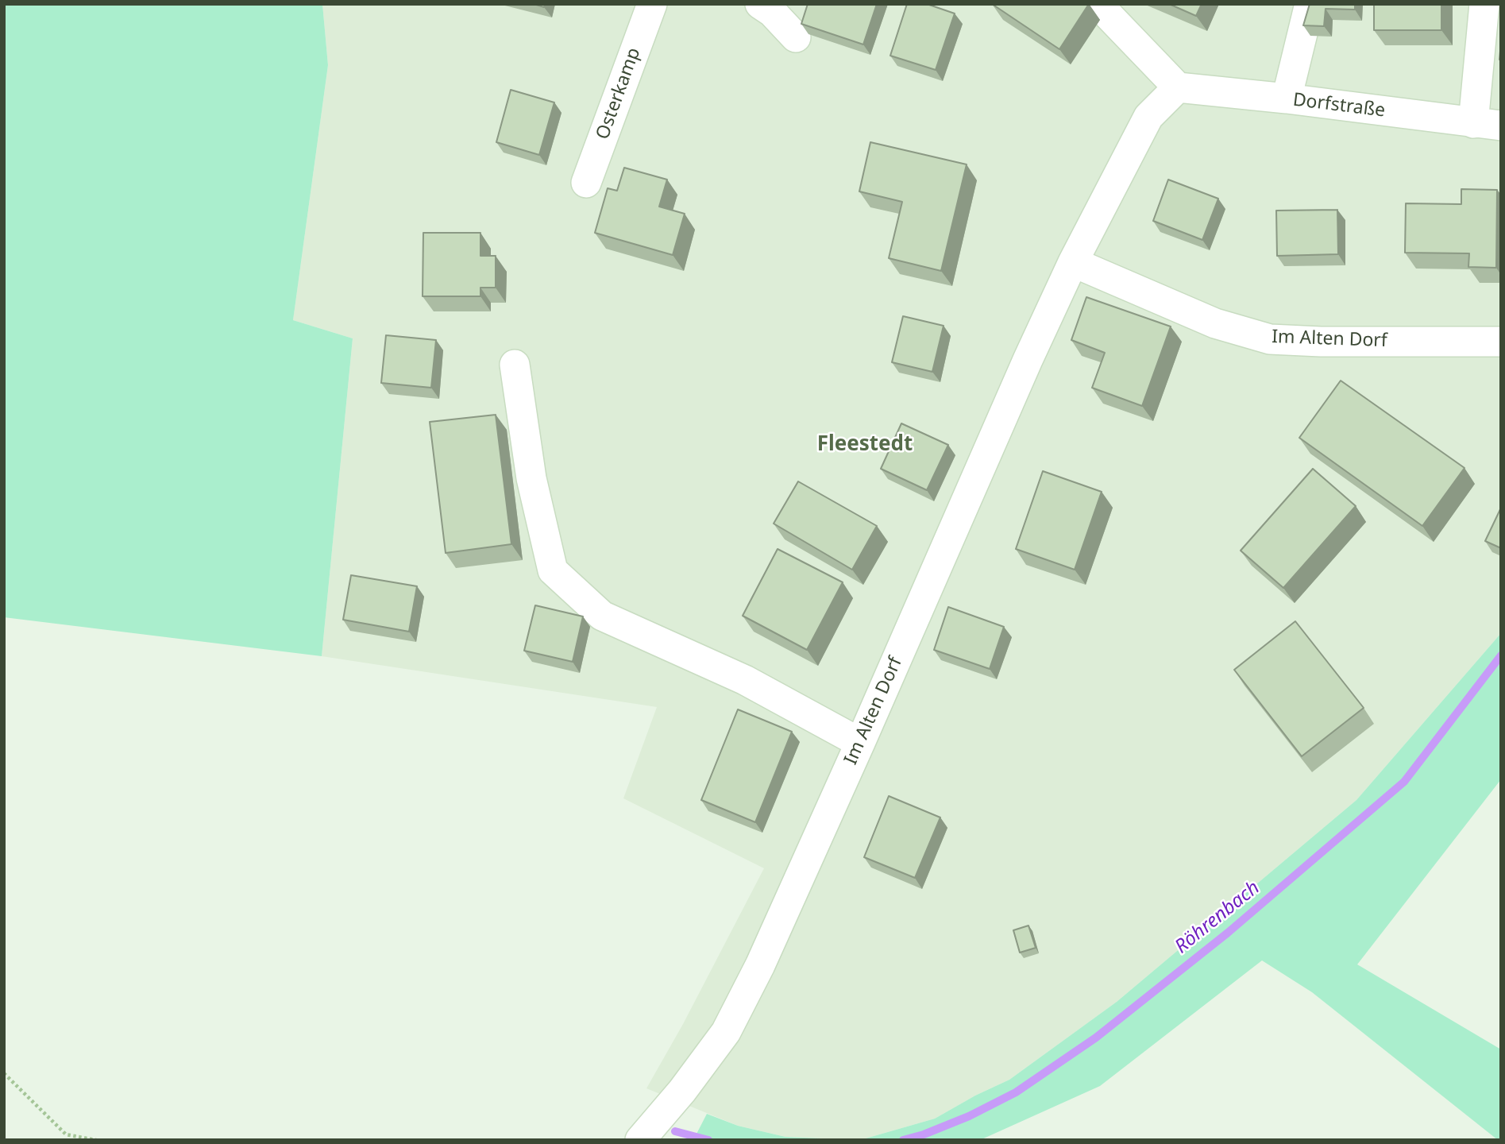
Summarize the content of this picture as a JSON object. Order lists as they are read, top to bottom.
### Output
{
  "streets": {
    "street": ["Osterkamp", "Dorfstraße", "Im Alten Dorf"]
  },
  "crossings": [
    ["Dorfstraße", "Im Alten Dorf"]
  ],
  "districts": ["Fleestedt"],
  "water": ["Röhrenbach"]
}
